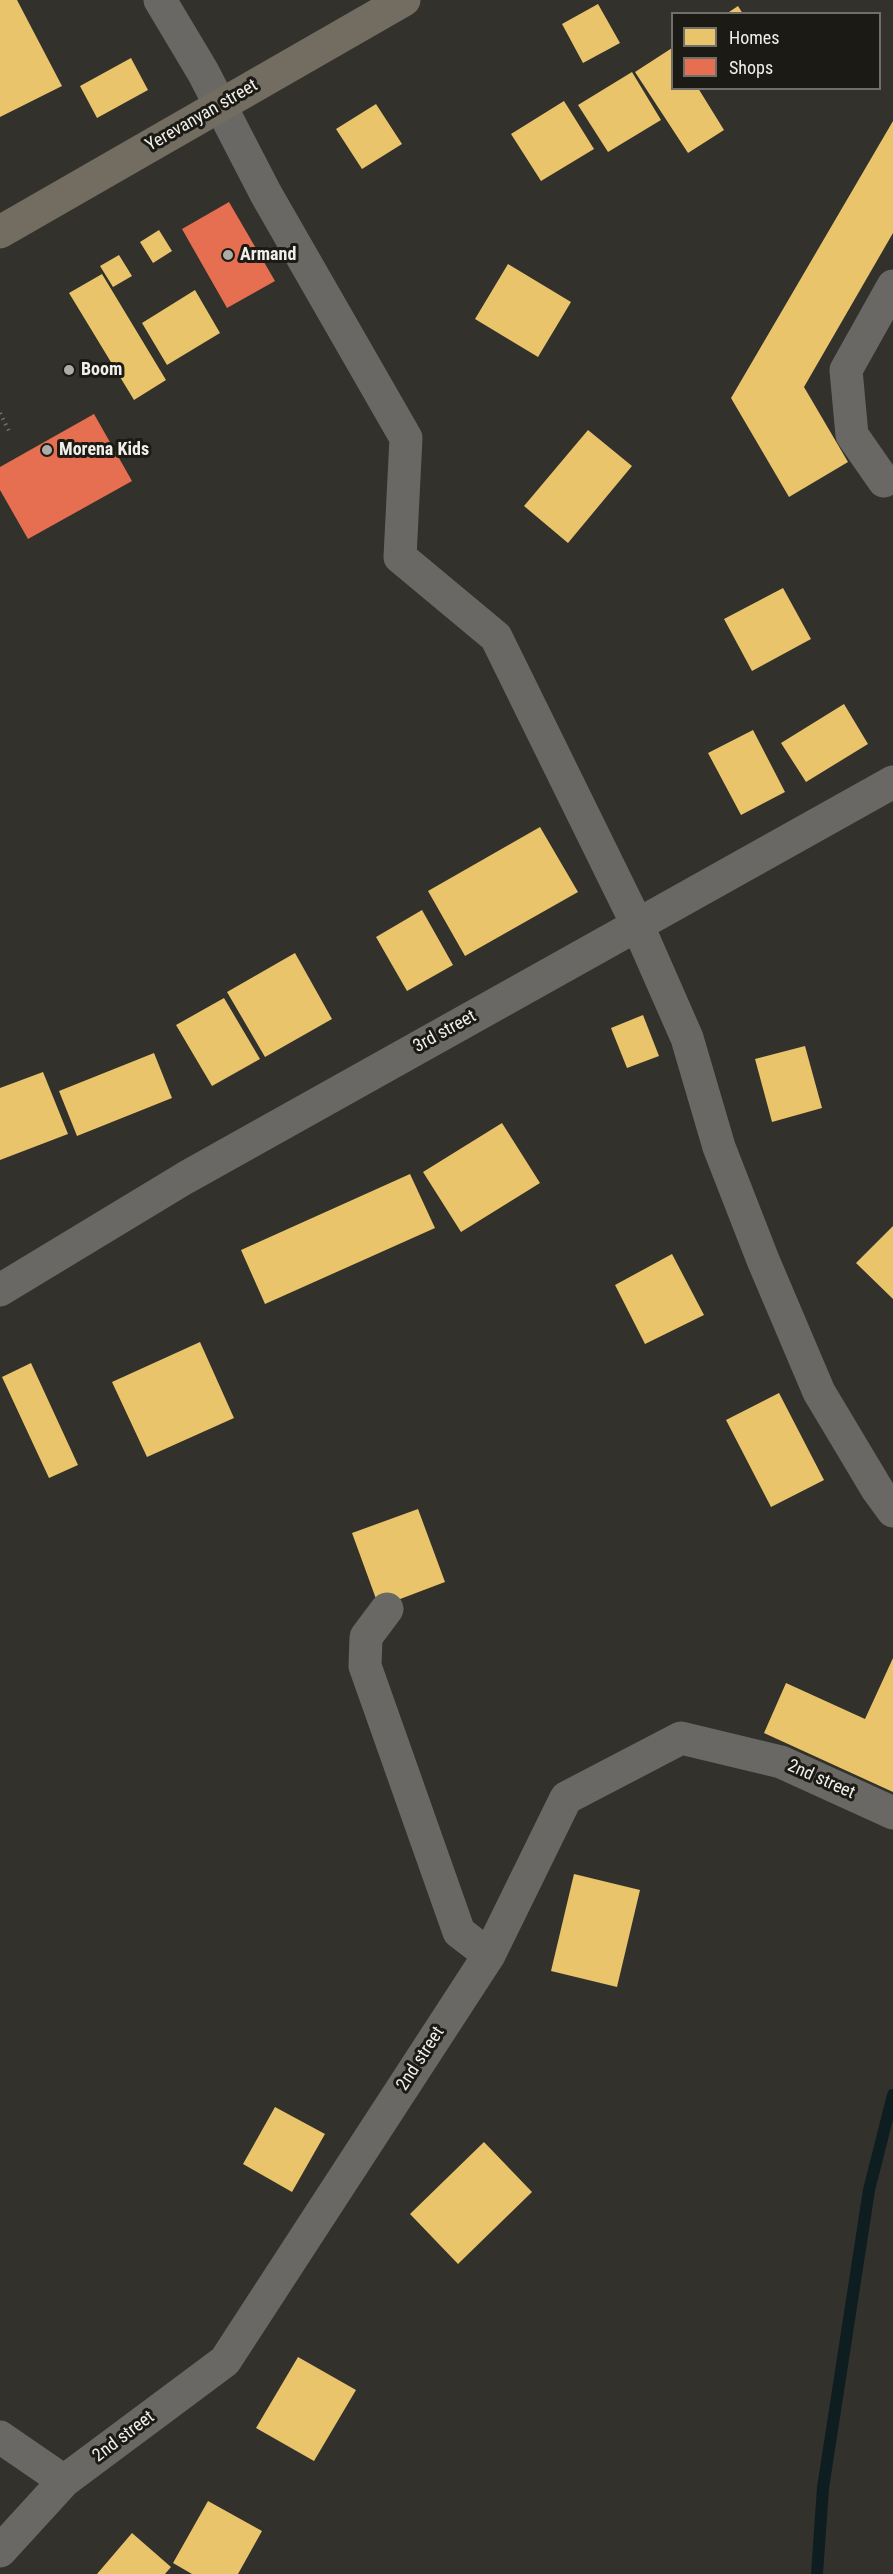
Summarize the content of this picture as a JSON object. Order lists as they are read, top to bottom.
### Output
{
  "streets": {
    "main road": ["Yerevanyan street"],
    "street": ["3rd street", "2nd street"]
  },
  "places": ["Armand", "Boom", "Morena Kids"],
  "legend": ["Homes", "Shops"]
}
